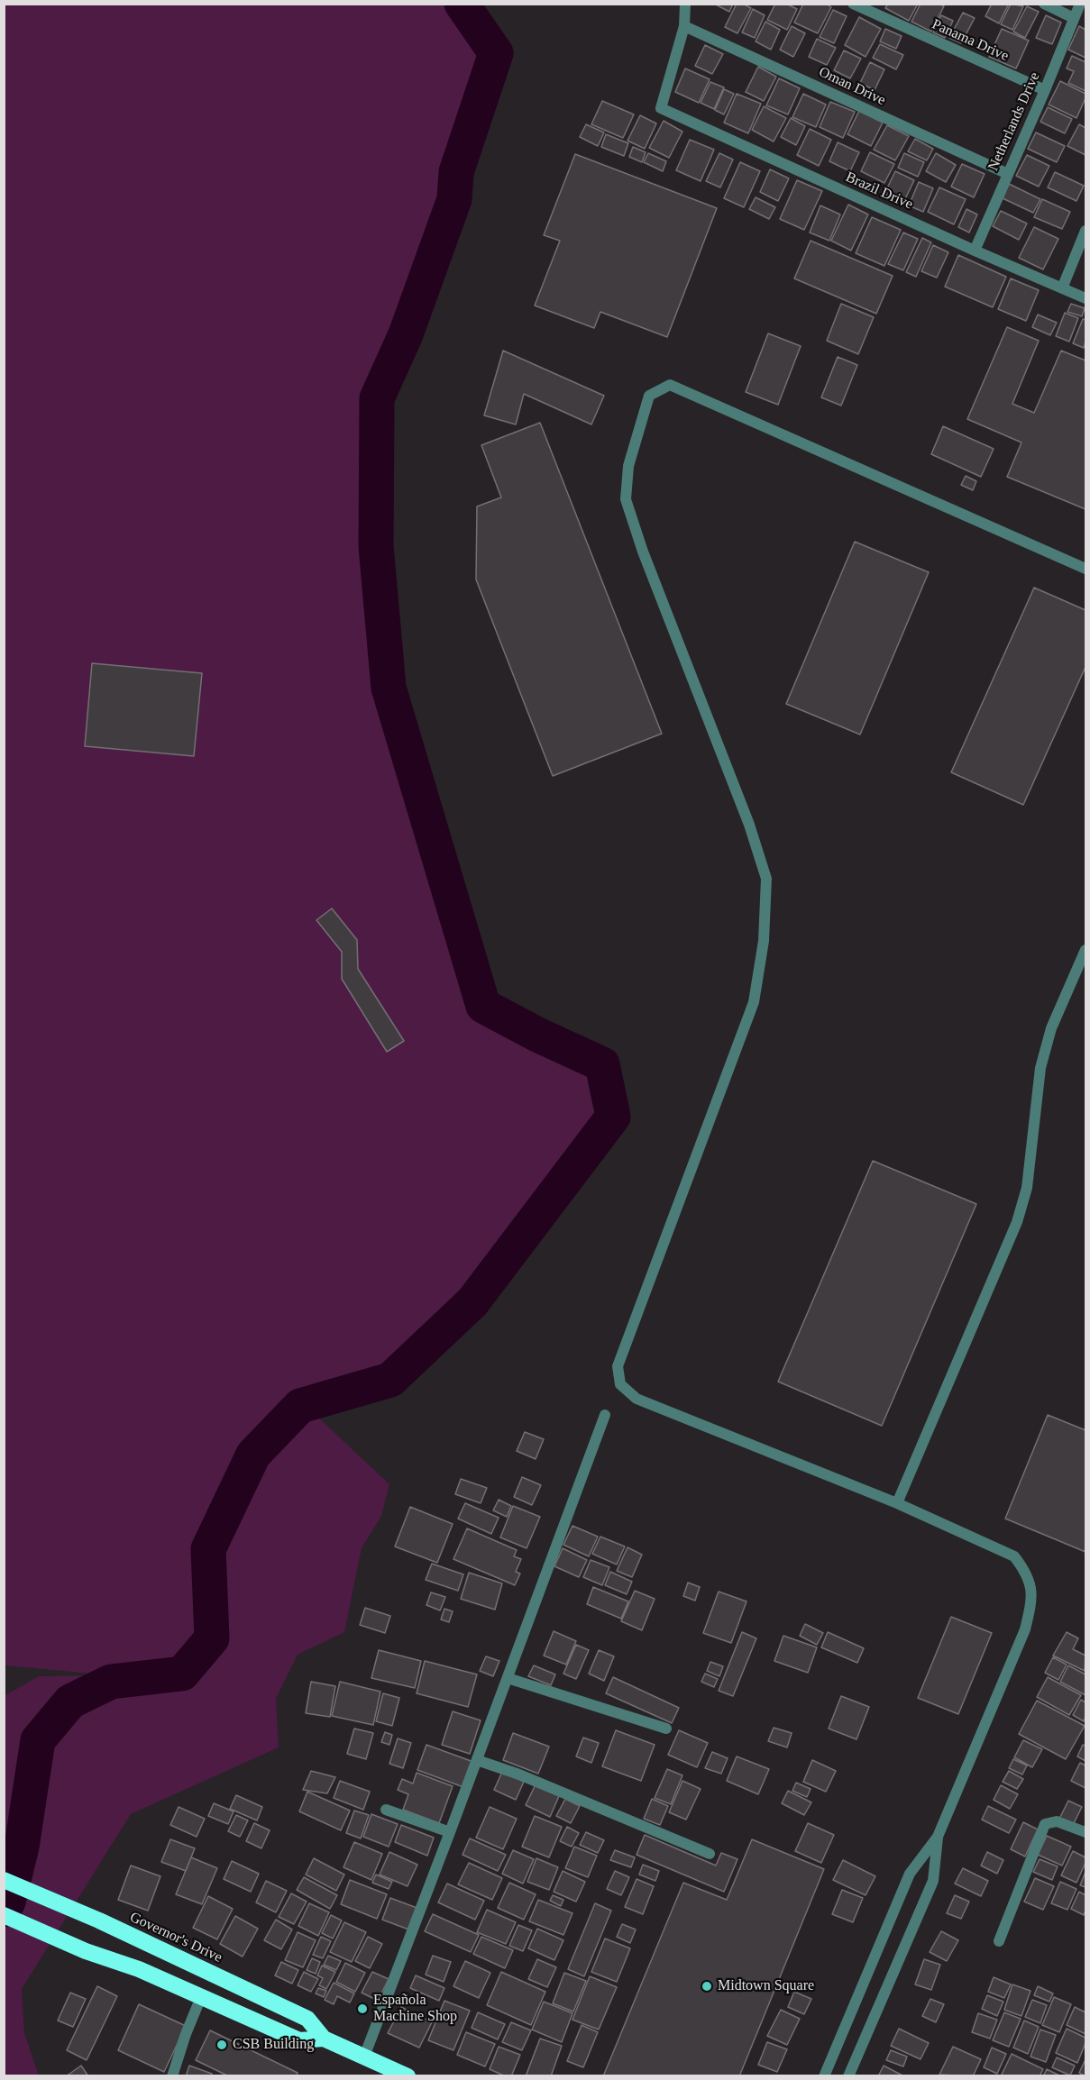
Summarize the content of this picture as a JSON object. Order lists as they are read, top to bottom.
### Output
{
  "streets": {
    "highway": ["Governor's Drive"],
    "street": [
      "Panama Drive",
      "Oman Drive",
      "Netherlands Drive",
      "Brazil Drive"
    ]
  },
  "crossings": [
    ["Panama Drive", "Netherlands Drive"],
    ["Oman Drive", "Netherlands Drive"],
    ["Oman Drive", "Brazil Drive"],
    ["Netherlands Drive", "Brazil Drive"]
  ],
  "places": ["Midtown Square", "Española Machine Shop", "CSB Building"]
}
